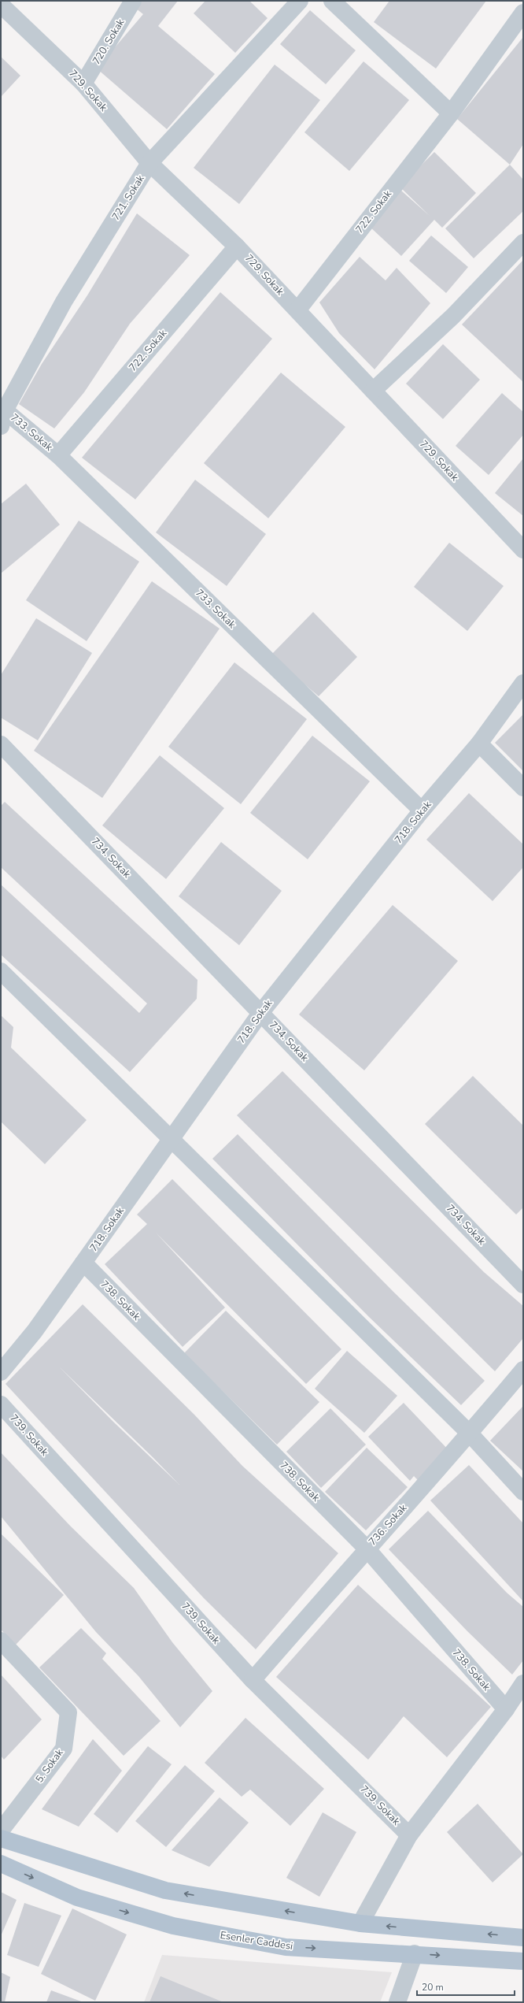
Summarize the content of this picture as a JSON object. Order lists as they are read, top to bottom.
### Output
{
  "streets": {
    "main road": ["Esenler Caddesi"],
    "street": [
      "720. Sokak",
      "729. Sokak",
      "721. Sokak",
      "722. Sokak",
      "733. Sokak",
      "718. Sokak",
      "734. Sokak",
      "738. Sokak",
      "739. Sokak",
      "736. Sokak",
      "5. Sokak"
    ]
  },
  "crossings": [
    ["720. Sokak", "729. Sokak"],
    ["729. Sokak", "721. Sokak"],
    ["729. Sokak", "722. Sokak"],
    ["721. Sokak", "733. Sokak"],
    ["722. Sokak", "733. Sokak"],
    ["733. Sokak", "718. Sokak"],
    ["718. Sokak", "734. Sokak"],
    ["718. Sokak", "738. Sokak"],
    ["738. Sokak", "736. Sokak"],
    ["739. Sokak", "736. Sokak"]
  ],
  "scale_bar": "20 m"
}
